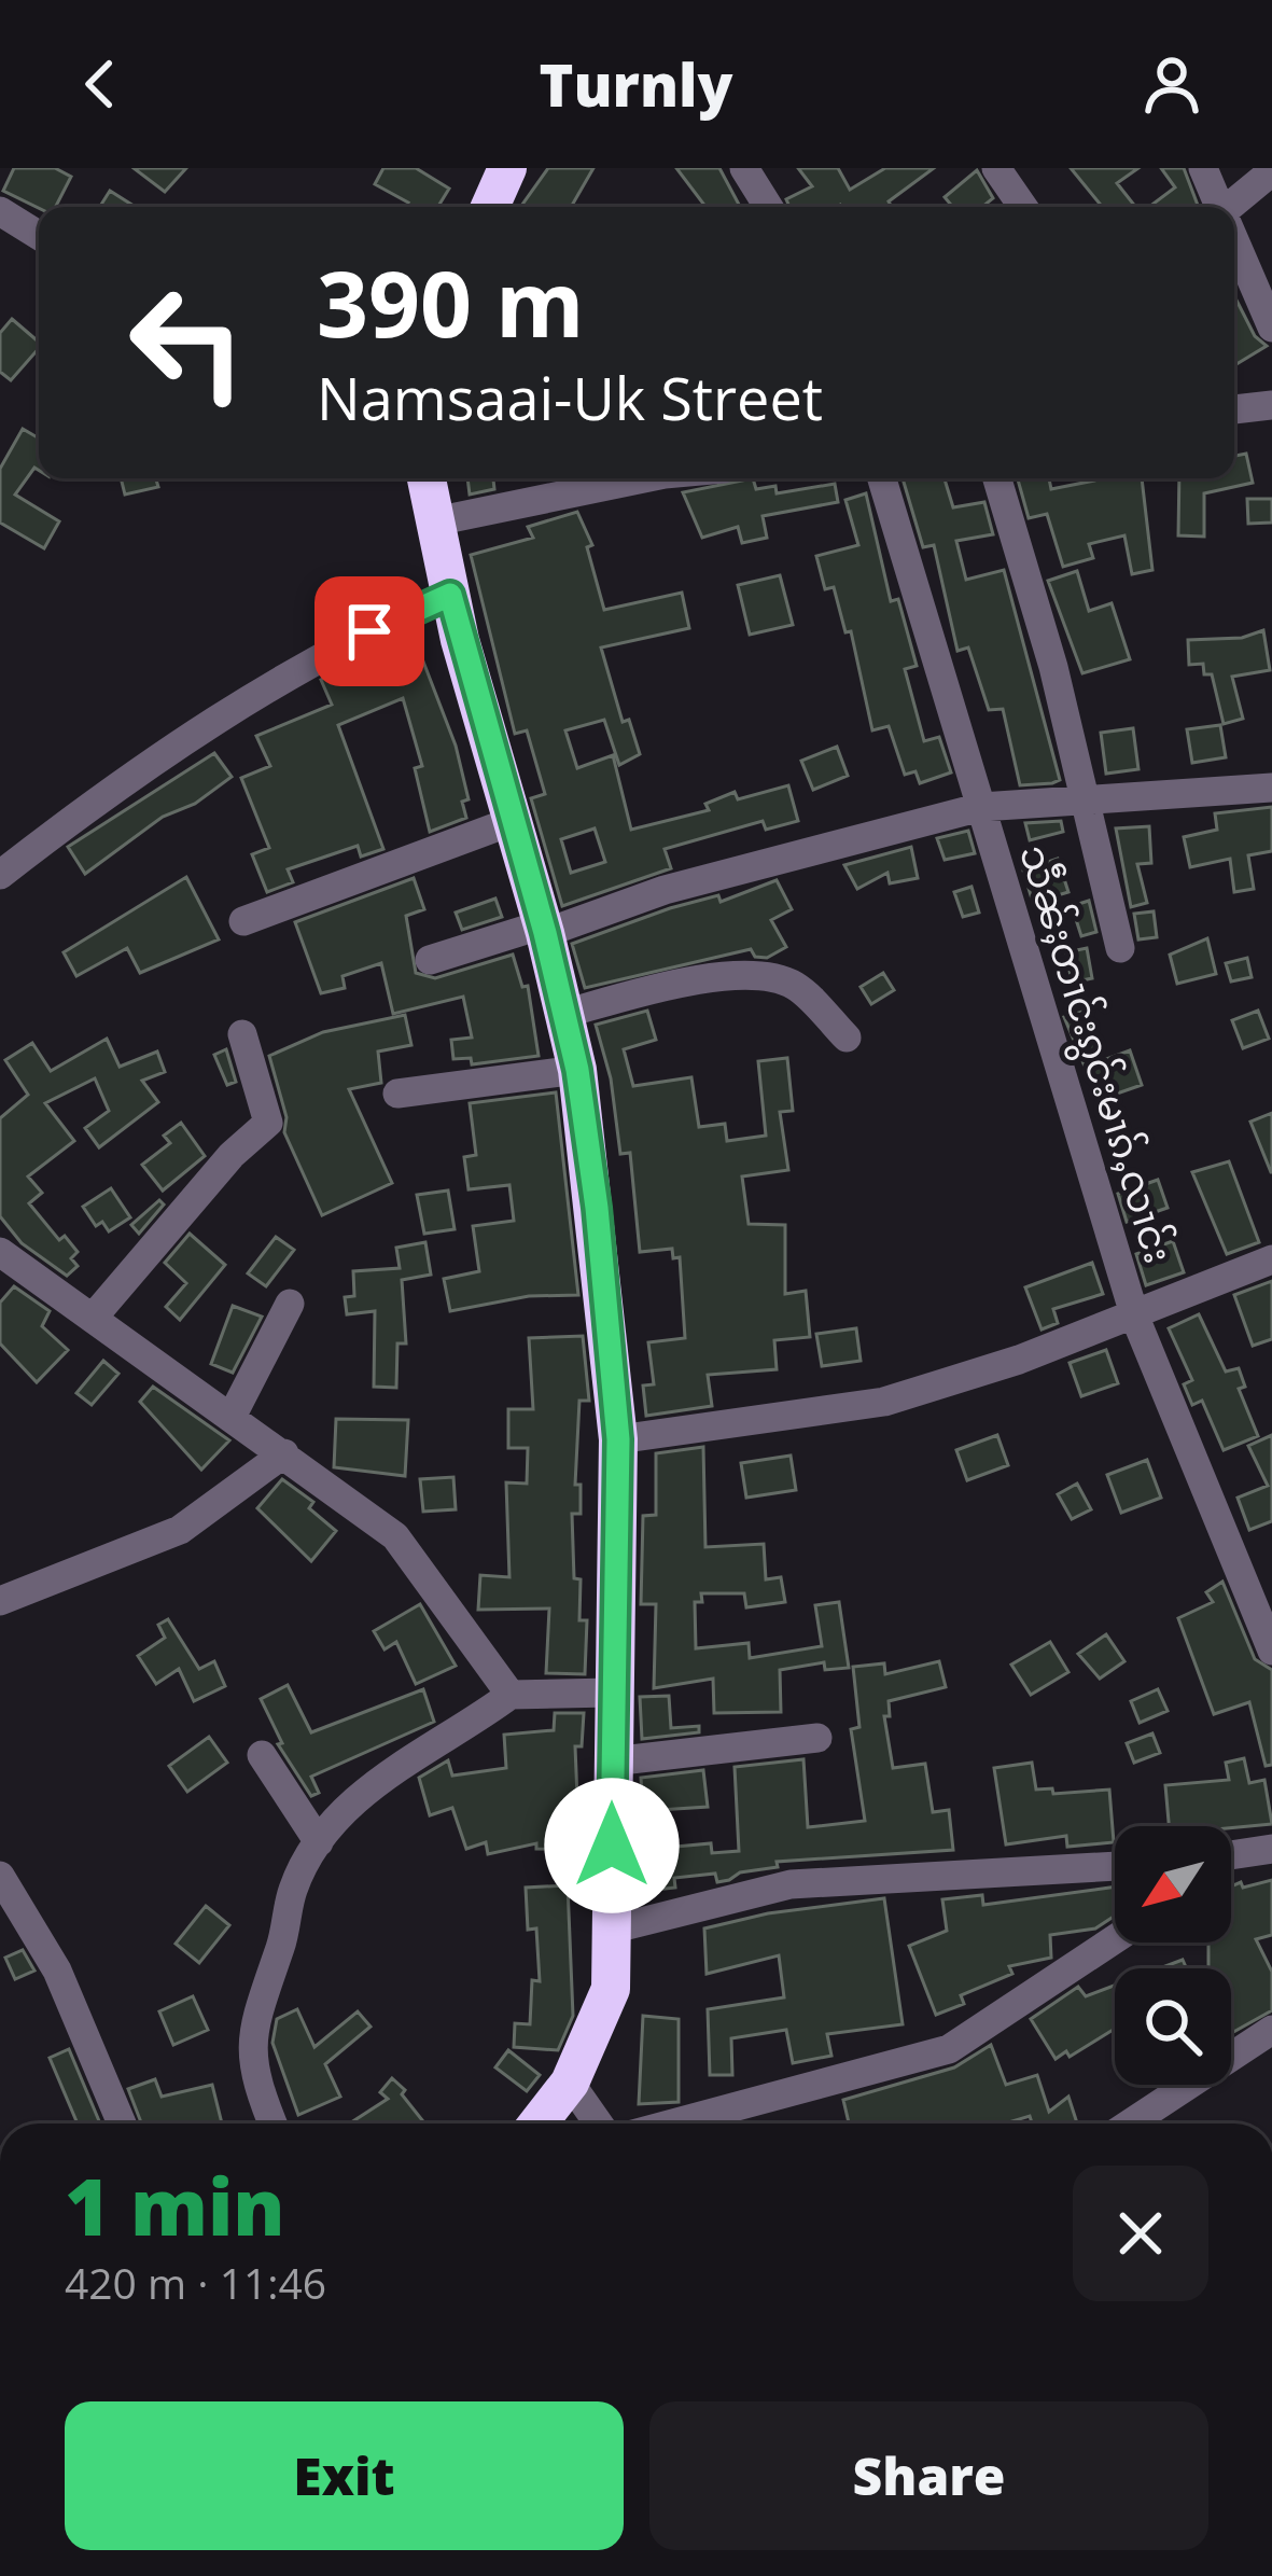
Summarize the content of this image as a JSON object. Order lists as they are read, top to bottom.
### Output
{
  "streets": {
    "street": ["သဵၼ်ႈတၢင်းၵွင်းမၢၵ်ႇလၢင်း"]
  },
  "north": "bottom left",
  "page": {
    "header": "Turnly",
    "turn": ["390 m", "Namsaai-Uk Street"],
    "heading": ["1 min", "420 m · 11:46"],
    "buttons": ["Exit", "Share"]
  }
}
